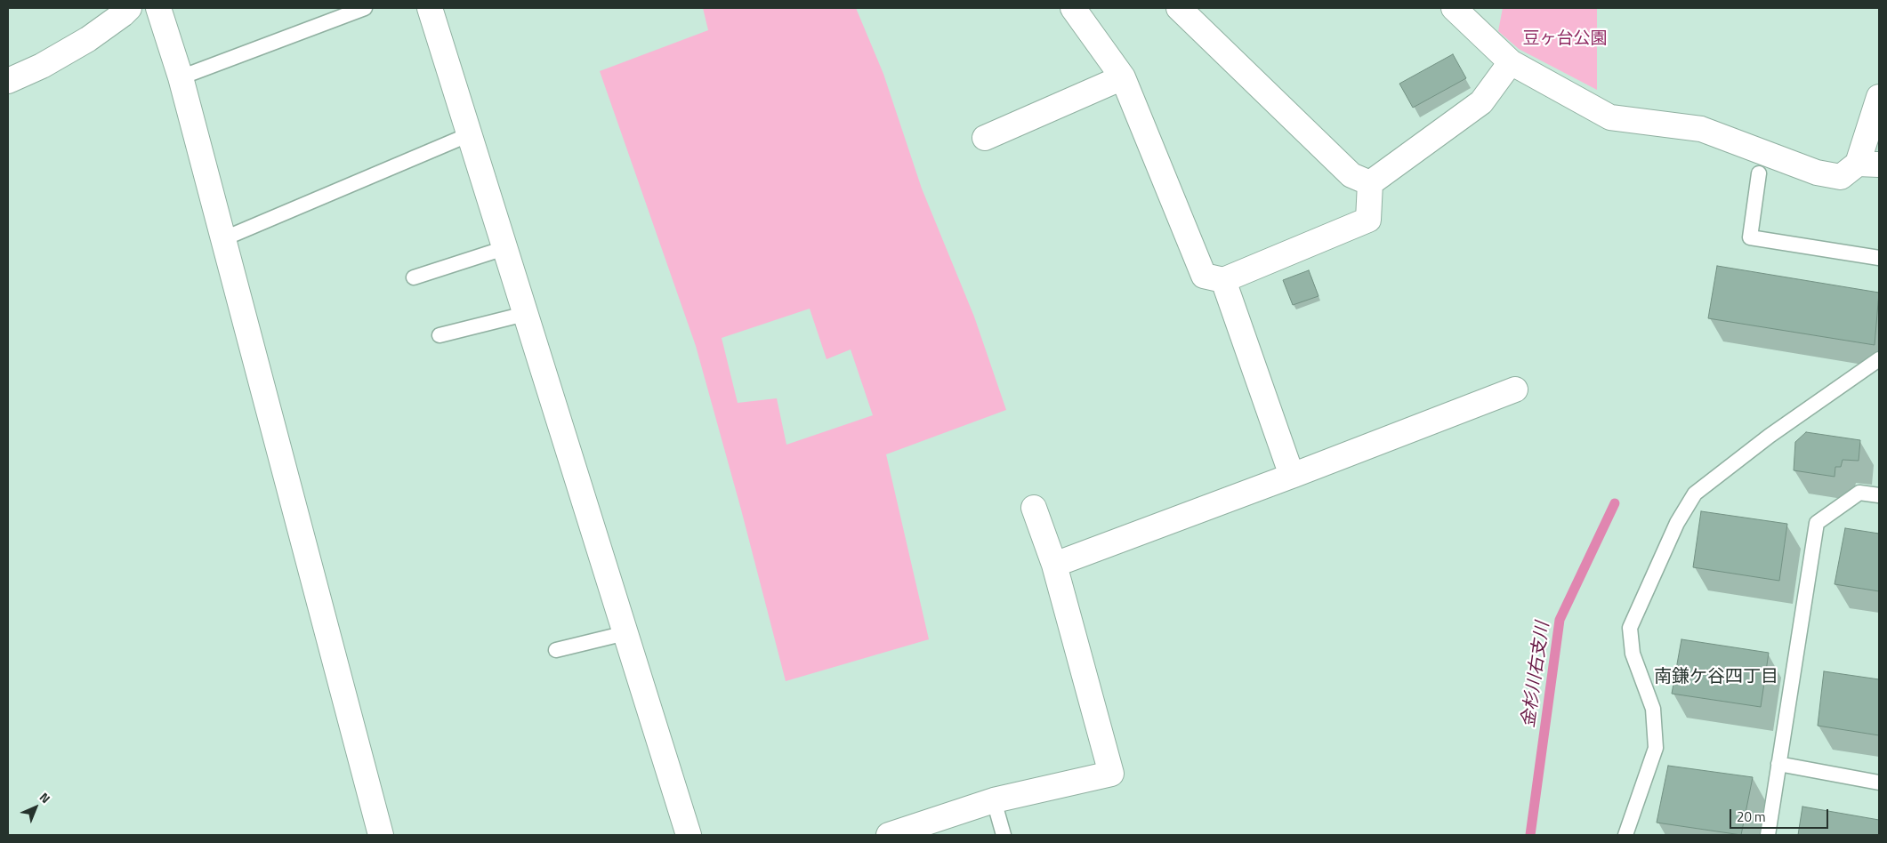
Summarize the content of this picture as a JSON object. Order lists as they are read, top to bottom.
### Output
{
  "districts": ["南鎌ケ谷四丁目"],
  "water": ["金杉川右支川"],
  "parks": ["豆ヶ台公園"],
  "scale_bar": "20 m",
  "north": "top right"
}
